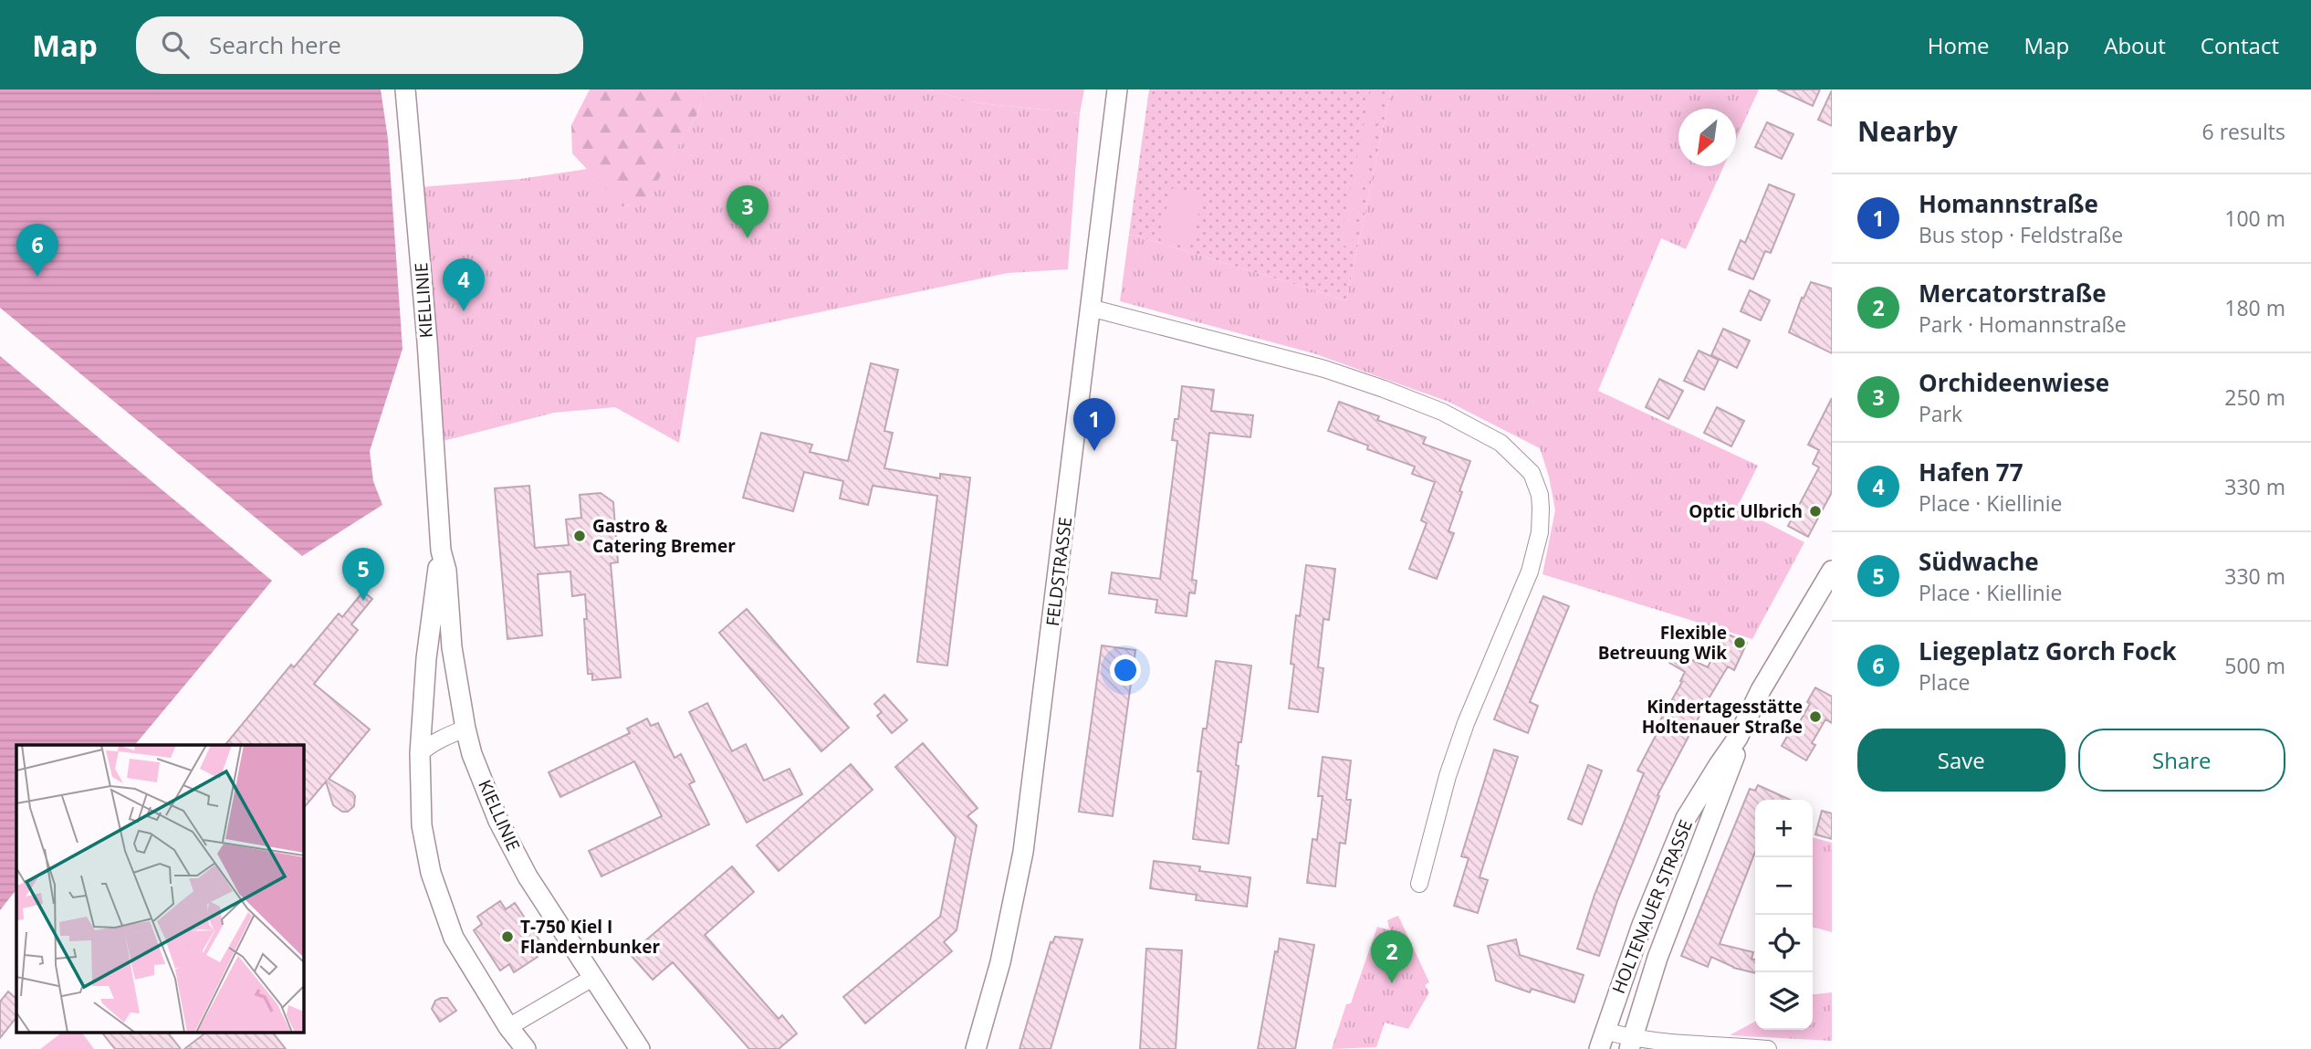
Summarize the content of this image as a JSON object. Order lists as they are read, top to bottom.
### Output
{
  "streets": {
    "street": ["KIELLINIE", "FELDSTRASSE", "HOLTENAUER STRASSE"]
  },
  "places": [
    "Optic Ulbrich",
    "Gastro & Catering Bremer",
    "Flexible Betreuung Wik",
    "Kindertagesstätte Holtenauer Straße",
    "T-750 Kiel I Flandernbunker"
  ],
  "north": "bottom left",
  "page": {
    "header": "Map",
    "search": "Search here",
    "nav": [
      "Home",
      "Map",
      "About",
      "Contact"
    ],
    "heading": ["Nearby", "6 results"],
    "list": [
      {
        "mark": "1",
        "name": "Homannstraße",
        "note": "Bus stop · Feldstraße",
        "value": "100 m"
      },
      {
        "mark": "2",
        "name": "Mercatorstraße",
        "note": "Park · Homannstraße",
        "value": "180 m"
      },
      {
        "mark": "3",
        "name": "Orchideenwiese",
        "note": "Park",
        "value": "250 m"
      },
      {
        "mark": "4",
        "name": "Hafen 77",
        "note": "Place · Kiellinie",
        "value": "330 m"
      },
      {
        "mark": "5",
        "name": "Südwache",
        "note": "Place · Kiellinie",
        "value": "330 m"
      },
      {
        "mark": "6",
        "name": "Liegeplatz Gorch Fock",
        "note": "Place",
        "value": "500 m"
      }
    ],
    "pins": [
      "3",
      "6",
      "4",
      "1",
      "5",
      "2"
    ],
    "buttons": ["Save", "Share"],
    "map_buttons": ["+", "−"]
  }
}
